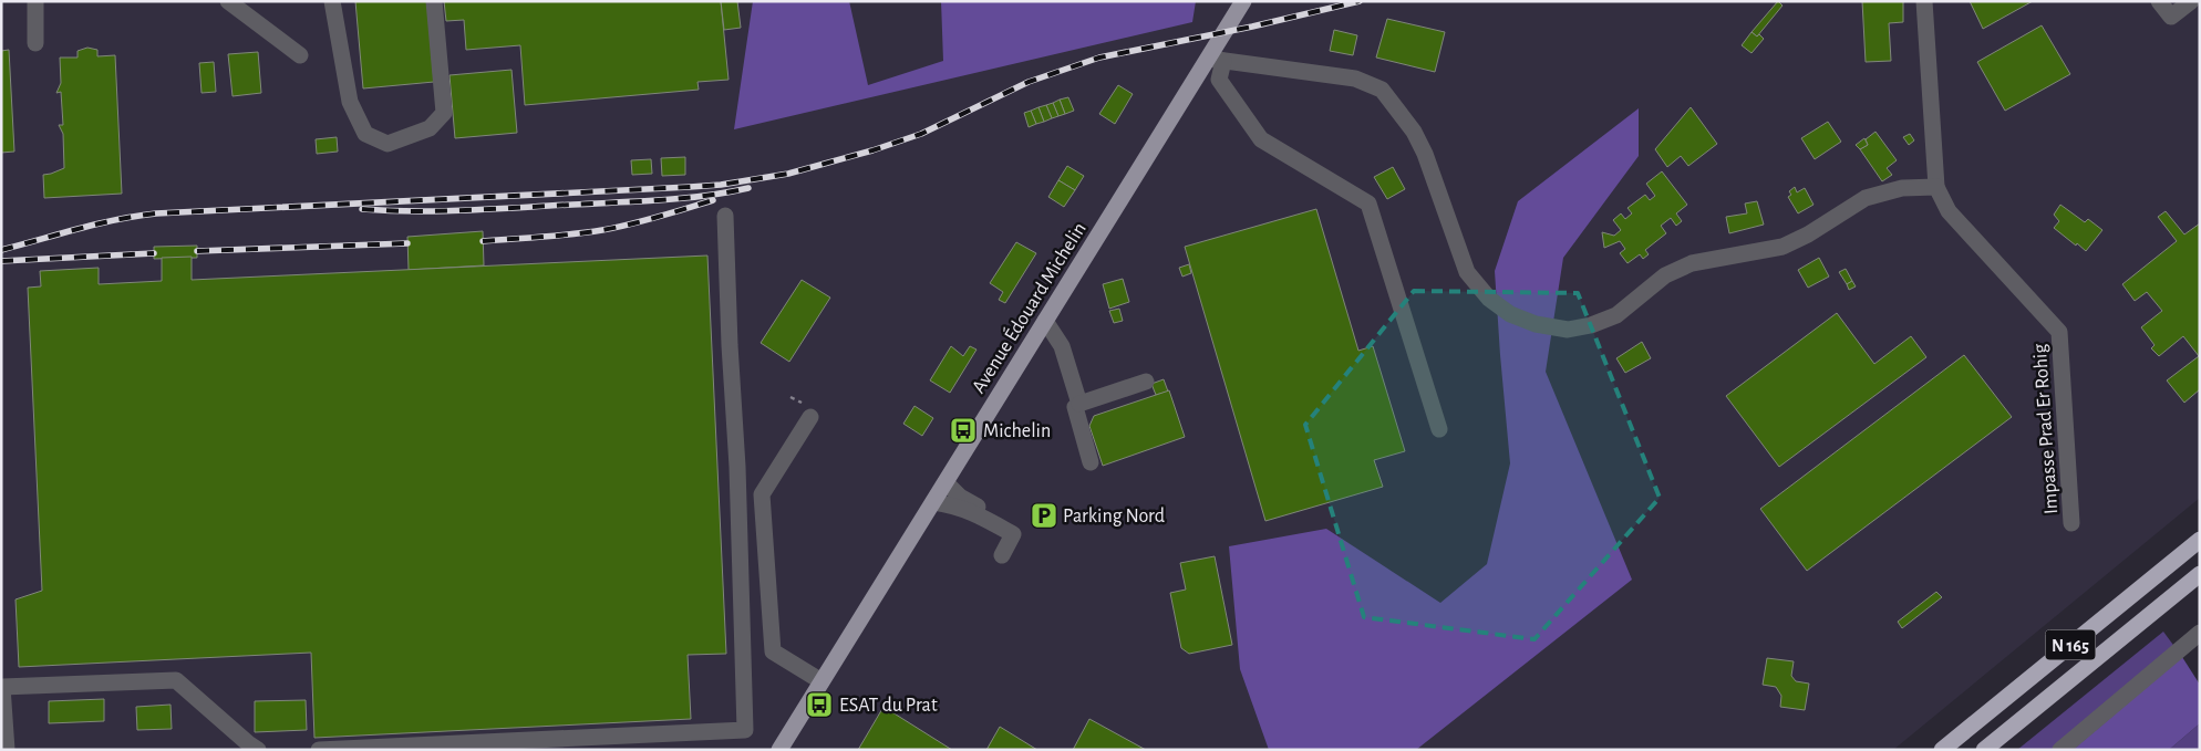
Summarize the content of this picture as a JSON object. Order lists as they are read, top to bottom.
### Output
{
  "streets": {
    "highway": ["N 165"],
    "main road": ["Avenue Édouard Michelin"],
    "street": ["Impasse Prad Er Rohig"]
  },
  "places": {
    "bus stop": ["Michelin", "ESAT du Prat"],
    "parking": ["Parking Nord"]
  }
}
